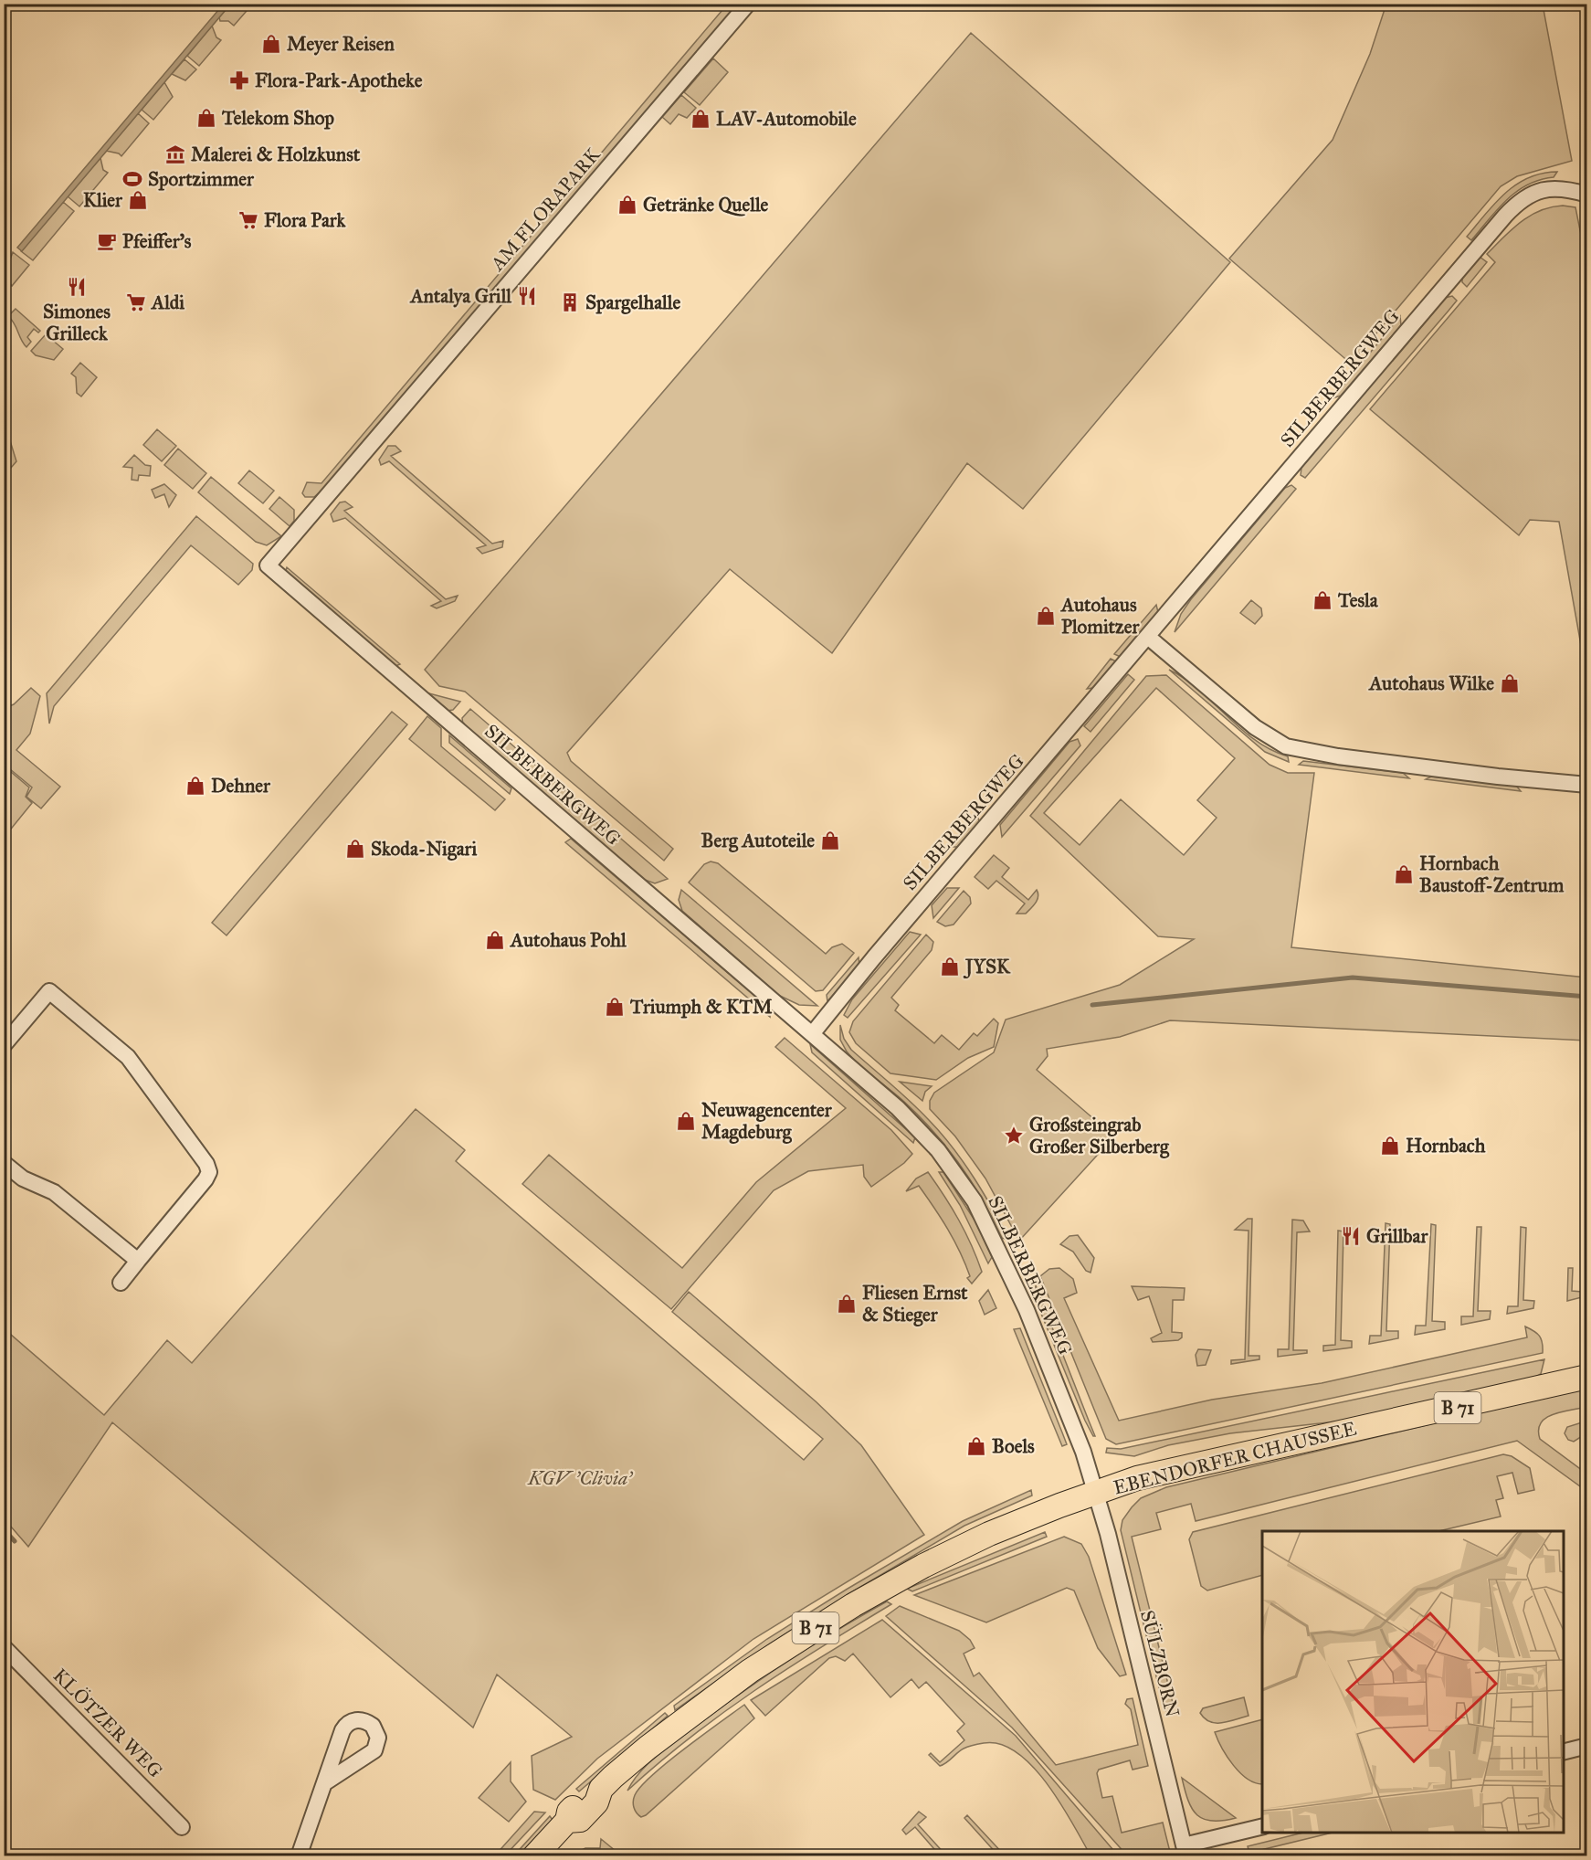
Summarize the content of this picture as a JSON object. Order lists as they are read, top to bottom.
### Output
{
  "streets": {
    "main road": ["B 71", "EBENDORFER CHAUSSEE"],
    "street": [
      "AM FLORAPARK",
      "SILBERBERGWEG",
      "SÜLZBORN",
      "KLÖTZER WEG"
    ]
  },
  "crossings": [
    ["AM FLORAPARK", "SILBERBERGWEG"],
    ["SILBERBERGWEG", "EBENDORFER CHAUSSEE"],
    ["SILBERBERGWEG", "SÜLZBORN"],
    ["EBENDORFER CHAUSSEE", "SÜLZBORN"]
  ],
  "parks": ["KGV 'Clivia'"],
  "places": {
    "shop": [
      "Meyer Reisen",
      "Telekom Shop",
      "LAV-Automobile",
      "Klier",
      "Getränke Quelle",
      "Tesla",
      "Autohaus Plomitzer",
      "Autohaus Wilke",
      "Dehner",
      "Berg Autoteile",
      "Skoda-Nigari",
      "Hornbach Baustoff-Zentrum",
      "Autohaus Pohl",
      "JYSK",
      "Triumph & KTM",
      "Neuwagencenter Magdeburg",
      "Hornbach",
      "Fliesen Ernst & Stieger",
      "Boels"
    ],
    "pharmacy": ["Flora-Park-Apotheke"],
    "museum": ["Malerei & Holzkunst"],
    "sports": ["Sportzimmer"],
    "supermarket": ["Flora Park", "Aldi"],
    "cafe": ["Pfeiffer's"],
    "restaurant": ["Simones Grilleck", "Antalya Grill", "Grillbar"],
    "building": ["Spargelhalle"],
    "place": ["Großsteingrab Großer Silberberg"]
  }
}
